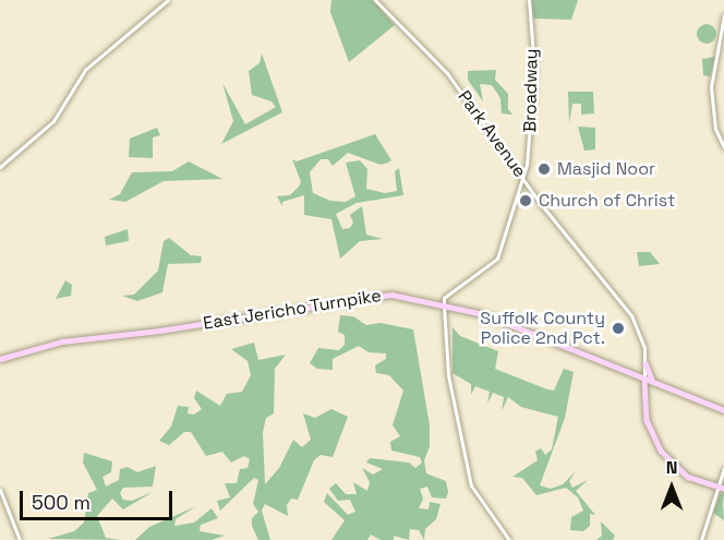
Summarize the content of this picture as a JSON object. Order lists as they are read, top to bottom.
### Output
{
  "streets": {
    "main road": ["Broadway", "Park Avenue", "East Jericho Turnpike"]
  },
  "crossings": [
    ["Broadway", "Park Avenue"],
    ["Broadway", "East Jericho Turnpike"],
    ["Park Avenue", "East Jericho Turnpike"]
  ],
  "places": ["Masjid Noor", "Church of Christ", "Suffolk County Police 2nd Pct."],
  "scale_bar": "500 m",
  "north": "top"
}
